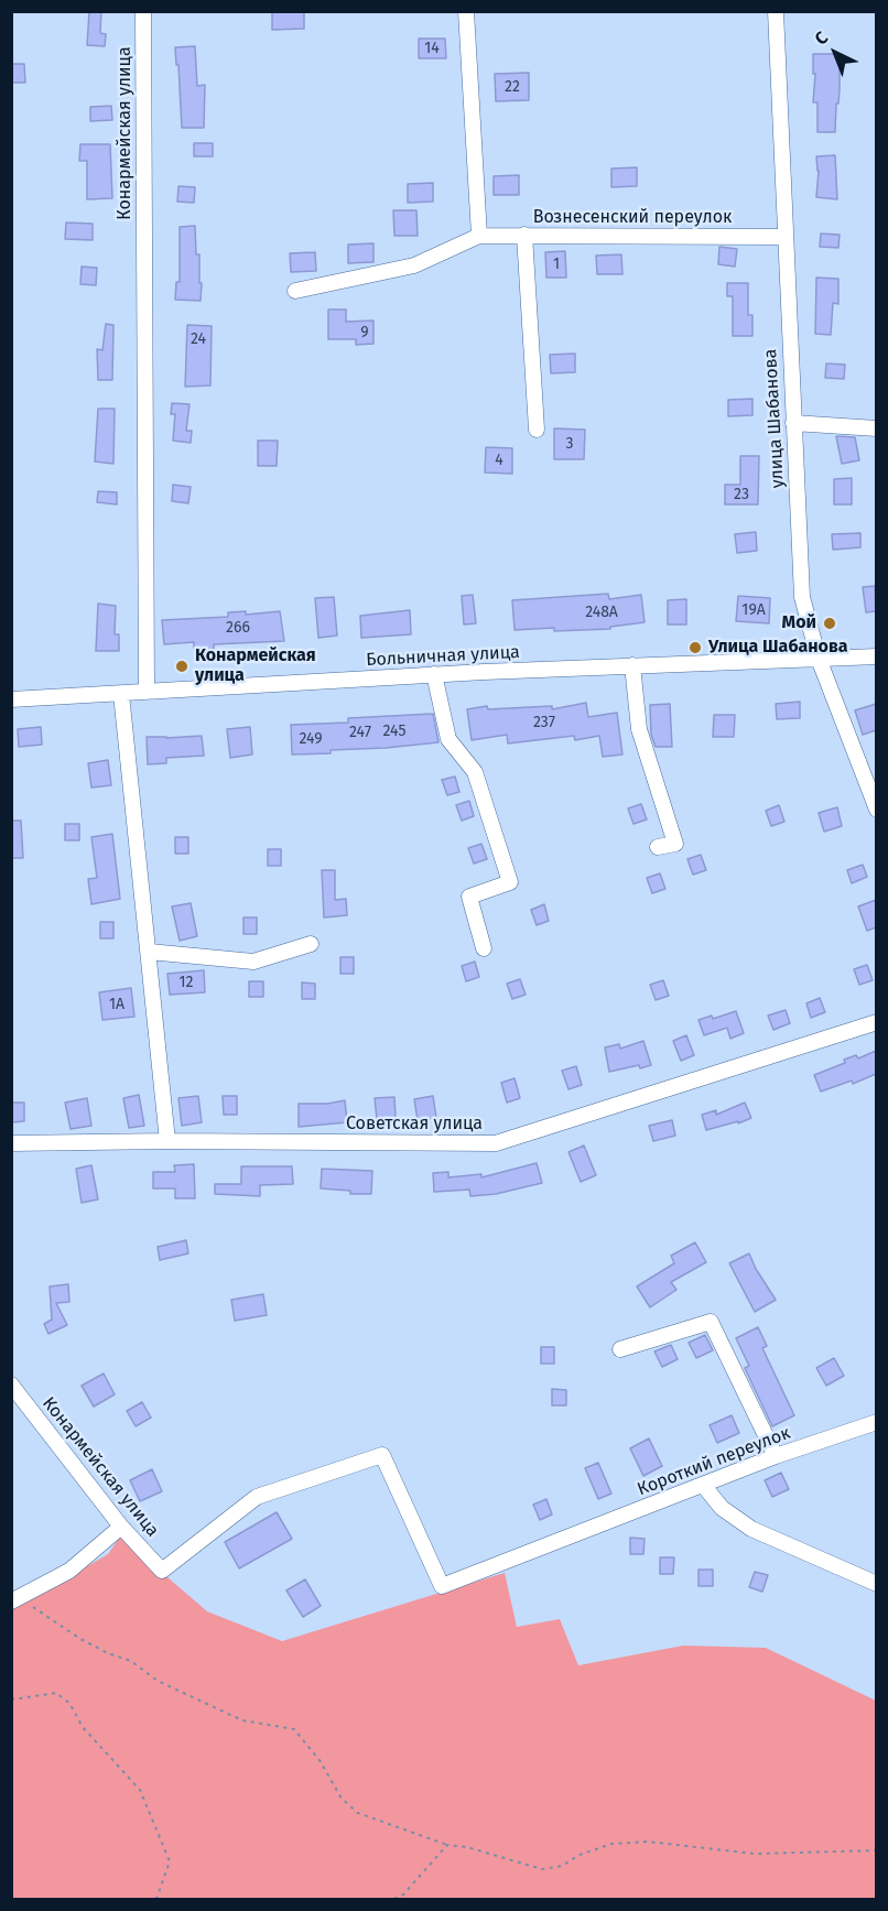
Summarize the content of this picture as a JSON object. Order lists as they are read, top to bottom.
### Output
{
  "streets": {
    "street": [
      "Конармейская улица",
      "Вознесенский переулок",
      "улица Шабанова",
      "Больничная улица",
      "Советская улица",
      "Короткий переулок"
    ]
  },
  "crossings": [
    ["Конармейская улица", "Больничная улица"],
    ["Конармейская улица", "Короткий переулок"],
    ["Вознесенский переулок", "улица Шабанова"],
    ["улица Шабанова", "Больничная улица"]
  ],
  "places": ["Мой", "Улица Шабанова", "Конармейская улица"],
  "house_numbers": [
    "14",
    "22",
    "1",
    "9",
    "24",
    "3",
    "4",
    "23",
    "19А",
    "248А",
    "266",
    "237",
    "245",
    "247",
    "249",
    "12",
    "1А"
  ],
  "north": "top left"
}
